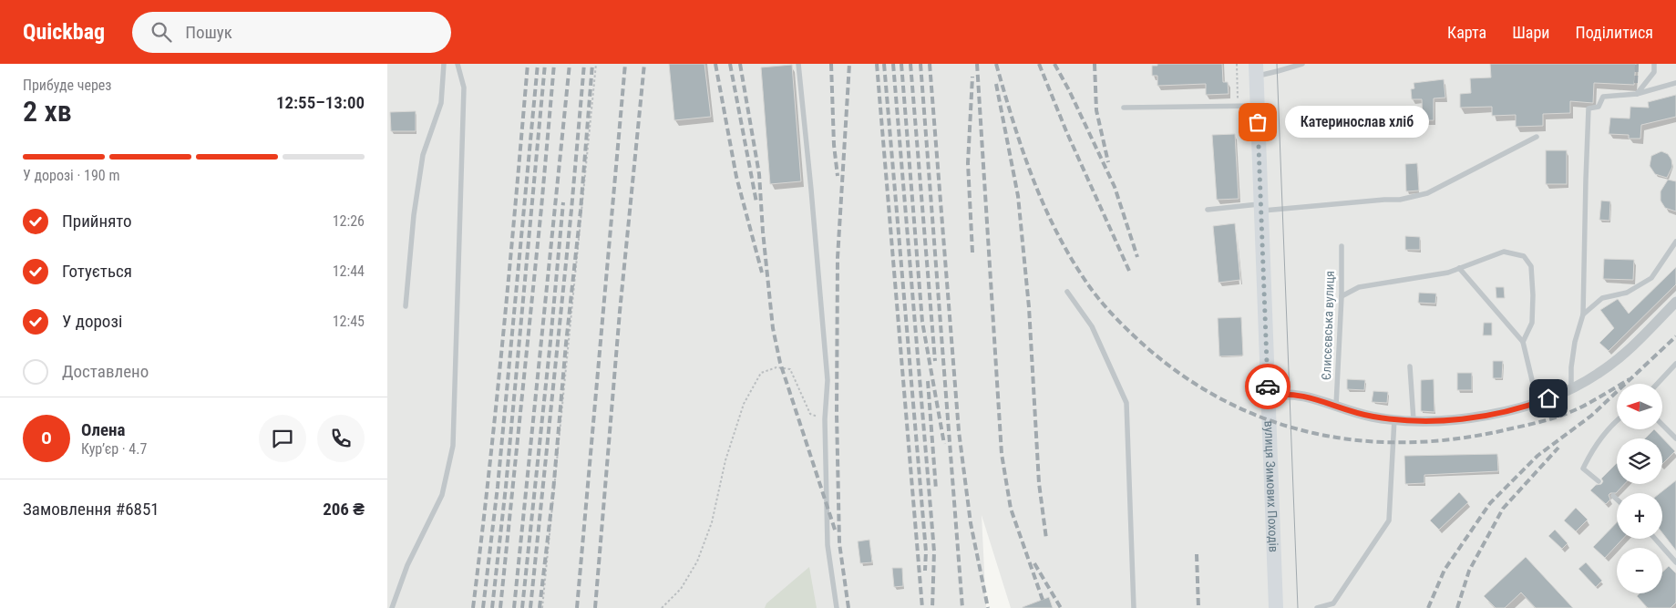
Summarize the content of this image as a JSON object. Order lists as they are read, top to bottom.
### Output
{
  "streets": {
    "main road": ["вулиця Зимових Походів"],
    "lane": ["Єлисєєвська вулиця"]
  },
  "places": ["Катеринослав хліб"],
  "north": "left",
  "page": {
    "header": "Quickbag",
    "search": "Пошук",
    "nav": ["Карта", "Шари", "Поділитися"],
    "heading": ["2 хв", "Прибуде через", "12:55–13:00"],
    "panel": [
      "Олена",
      "Кур’єр · 4.7",
      "Замовлення #6851",
      "206 ₴"
    ],
    "bubble": "Катеринослав хліб",
    "bar": "У дорозі · 190 m",
    "list": [
      ["Прийнято", "12:26"],
      ["Готується", "12:44"],
      ["У дорозі", "12:45"],
      "Доставлено"
    ],
    "map_buttons": ["+", "−"],
    "round": "О"
  }
}
